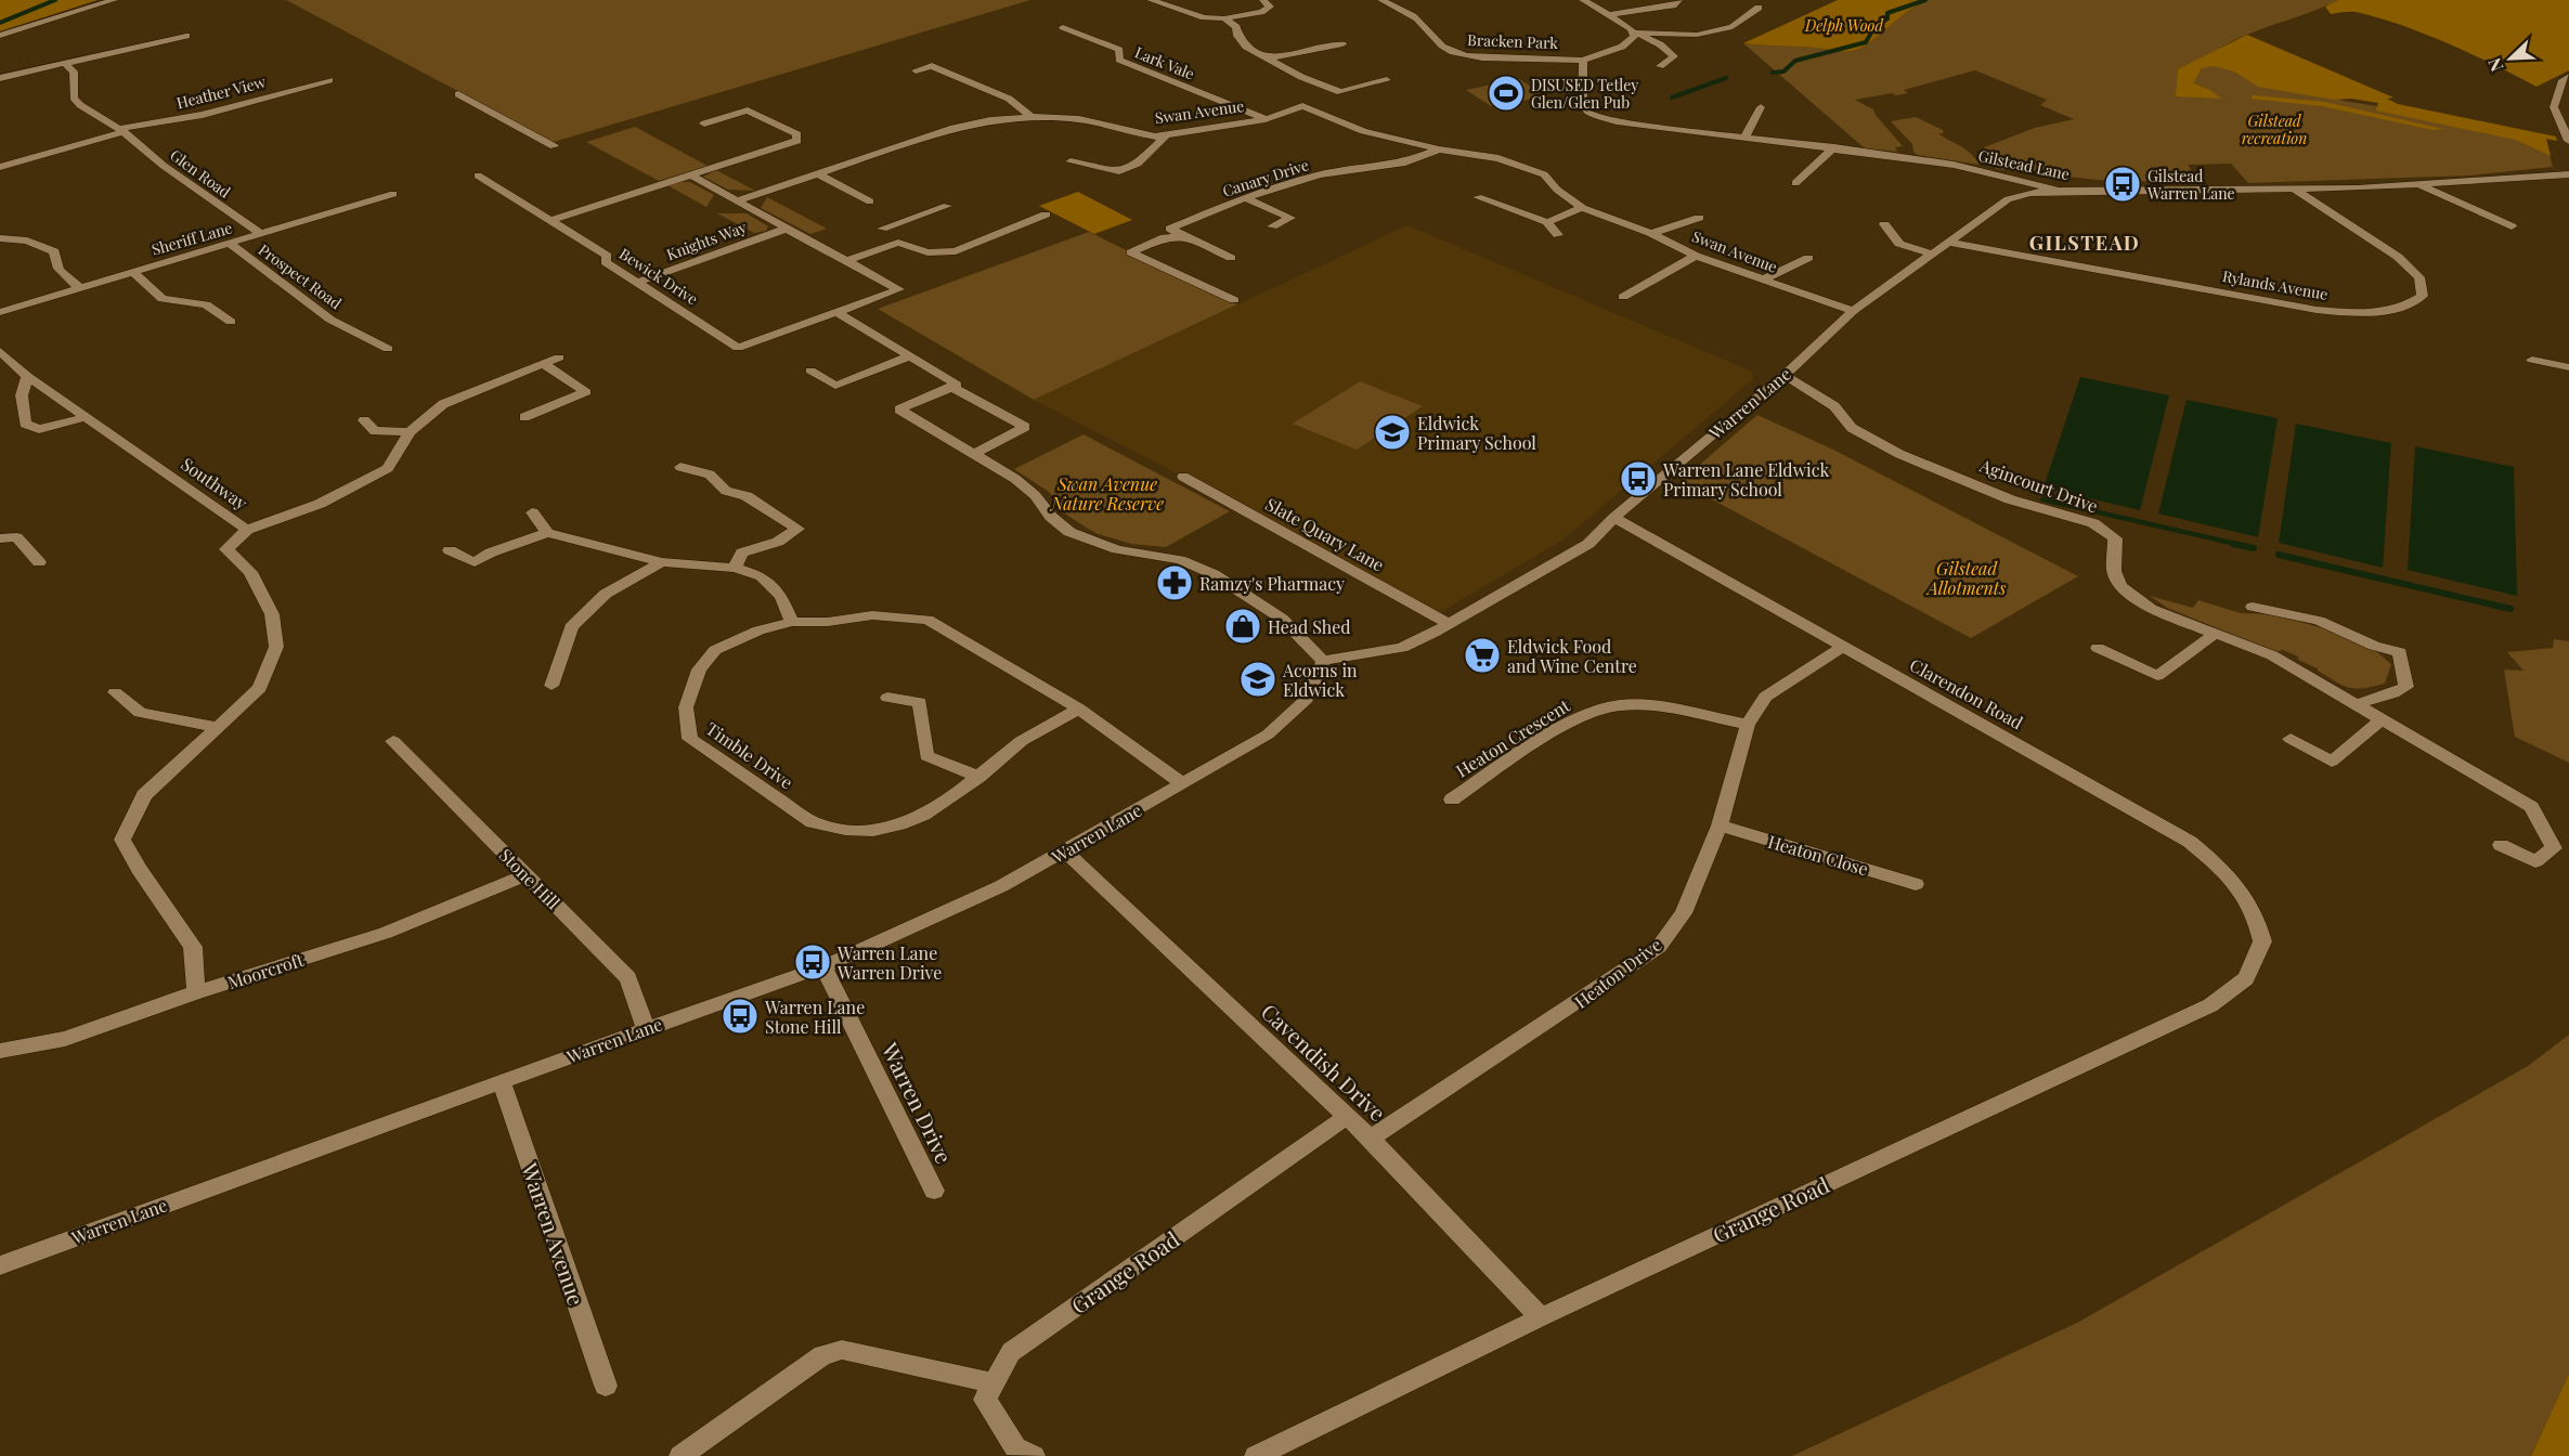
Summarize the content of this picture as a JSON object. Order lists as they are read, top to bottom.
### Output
{
  "streets": {
    "street": [
      "Bracken Park",
      "Lark Vale",
      "Heather View",
      "Swan Avenue",
      "Gilstead Lane",
      "Glen Road",
      "Canary Drive",
      "Sheriff Lane",
      "Knights Way",
      "Prospect Road",
      "Bewick Drive",
      "Rylands Avenue",
      "Warren Lane",
      "Southway",
      "Agincourt Drive",
      "Slate Quary Lane",
      "Clarendon Road",
      "Heaton Crescent",
      "Timble Drive",
      "Heaton Close",
      "Stone Hill",
      "Moorcroft",
      "Heaton Drive",
      "Cavendish Drive",
      "Warren Drive",
      "Grange Road",
      "Warren Avenue"
    ]
  },
  "crossings": [
    ["Bracken Park", "Gilstead Lane"],
    ["Lark Vale", "Swan Avenue"],
    ["Heather View", "Glen Road"],
    ["Swan Avenue", "Canary Drive"],
    ["Swan Avenue", "Warren Lane"],
    ["Gilstead Lane", "Rylands Avenue"],
    ["Gilstead Lane", "Warren Lane"],
    ["Glen Road", "Sheriff Lane"],
    ["Sheriff Lane", "Prospect Road"],
    ["Knights Way", "Bewick Drive"],
    ["Rylands Avenue", "Warren Lane"],
    ["Warren Lane", "Agincourt Drive"],
    ["Warren Lane", "Slate Quary Lane"],
    ["Warren Lane", "Clarendon Road"],
    ["Warren Lane", "Timble Drive"],
    ["Warren Lane", "Stone Hill"],
    ["Warren Lane", "Cavendish Drive"],
    ["Warren Lane", "Warren Drive"],
    ["Warren Lane", "Warren Avenue"],
    ["Southway", "Moorcroft"],
    ["Clarendon Road", "Heaton Drive"],
    ["Clarendon Road", "Grange Road"],
    ["Heaton Crescent", "Heaton Drive"],
    ["Heaton Close", "Heaton Drive"],
    ["Stone Hill", "Moorcroft"],
    ["Heaton Drive", "Cavendish Drive"],
    ["Cavendish Drive", "Grange Road"]
  ],
  "districts": ["GILSTEAD"],
  "parks": [
    "Delph Wood",
    "Gilstead recreation",
    "Swan Avenue Nature Reserve",
    "Gilstead Allotments"
  ],
  "places": {
    "sports": ["DISUSED Tetley Glen/Glen Pub"],
    "bus stop": [
      "Gilstead Warren Lane",
      "Warren Lane Eldwick Primary School",
      "Warren Lane Warren Drive",
      "Warren Lane Stone Hill"
    ],
    "school or university": ["Eldwick Primary School", "Acorns in Eldwick"],
    "pharmacy": ["Ramzy's Pharmacy"],
    "shop": ["Head Shed"],
    "supermarket": ["Eldwick Food and Wine Centre"]
  },
  "north": "bottom left"
}
